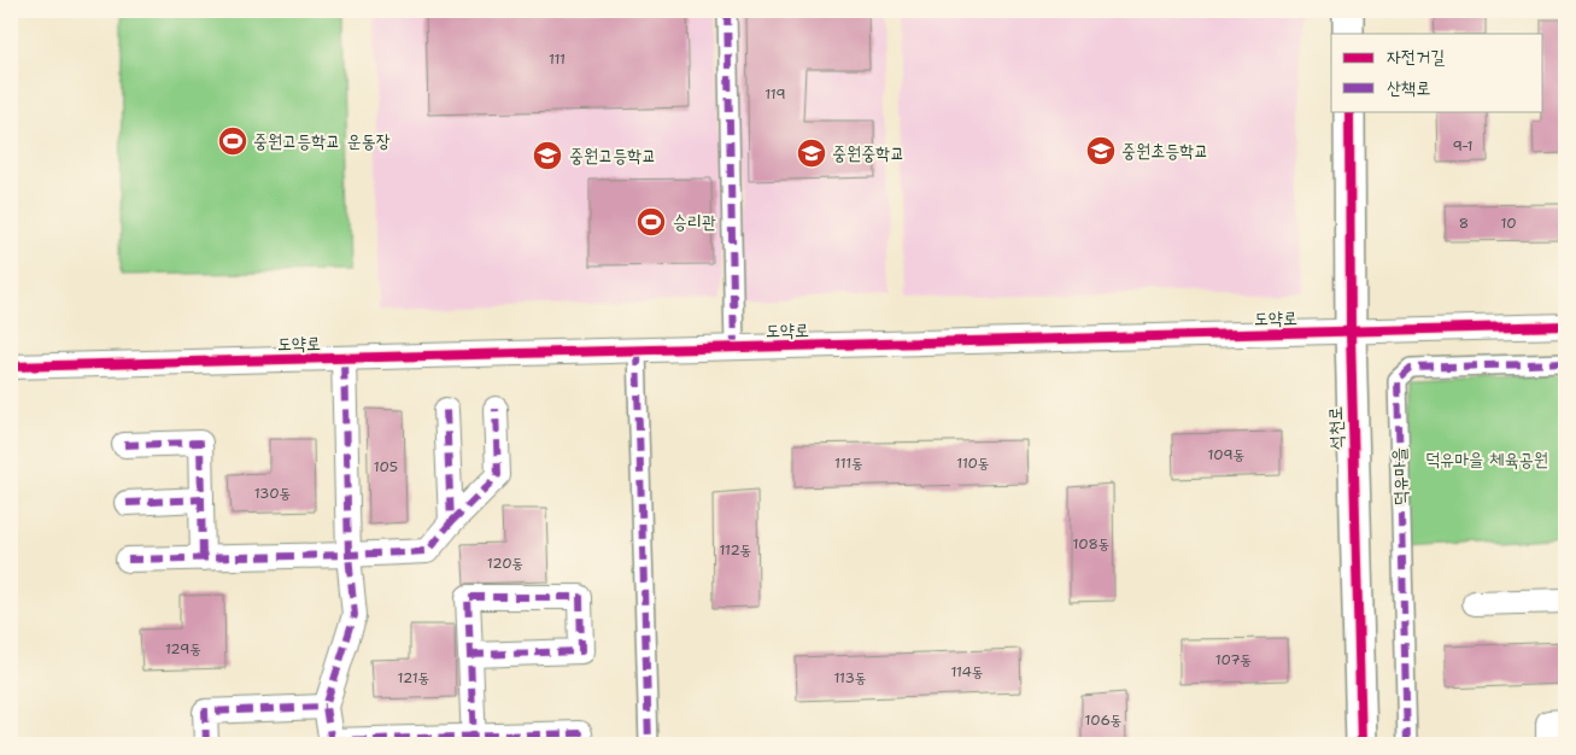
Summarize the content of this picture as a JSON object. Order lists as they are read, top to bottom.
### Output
{
  "streets": {
    "street": ["도약로", "석천로", "덕유마을"]
  },
  "crossings": [
    ["도약로", "석천로"]
  ],
  "parks": ["덕유마을 체육공원"],
  "places": {
    "sports": ["중원고등학교 운동장", "승리관"],
    "school or university": ["중원초등학교", "중원중학교", "중원고등학교"]
  },
  "house_numbers": [
    "111",
    "119",
    "9-1",
    "8",
    "10",
    "109동",
    "111동",
    "110동",
    "105",
    "130동",
    "108동",
    "112동",
    "120동",
    "129동",
    "107동",
    "114동",
    "121동",
    "113동",
    "106동"
  ],
  "legend": ["자전거길", "산책로"]
}
